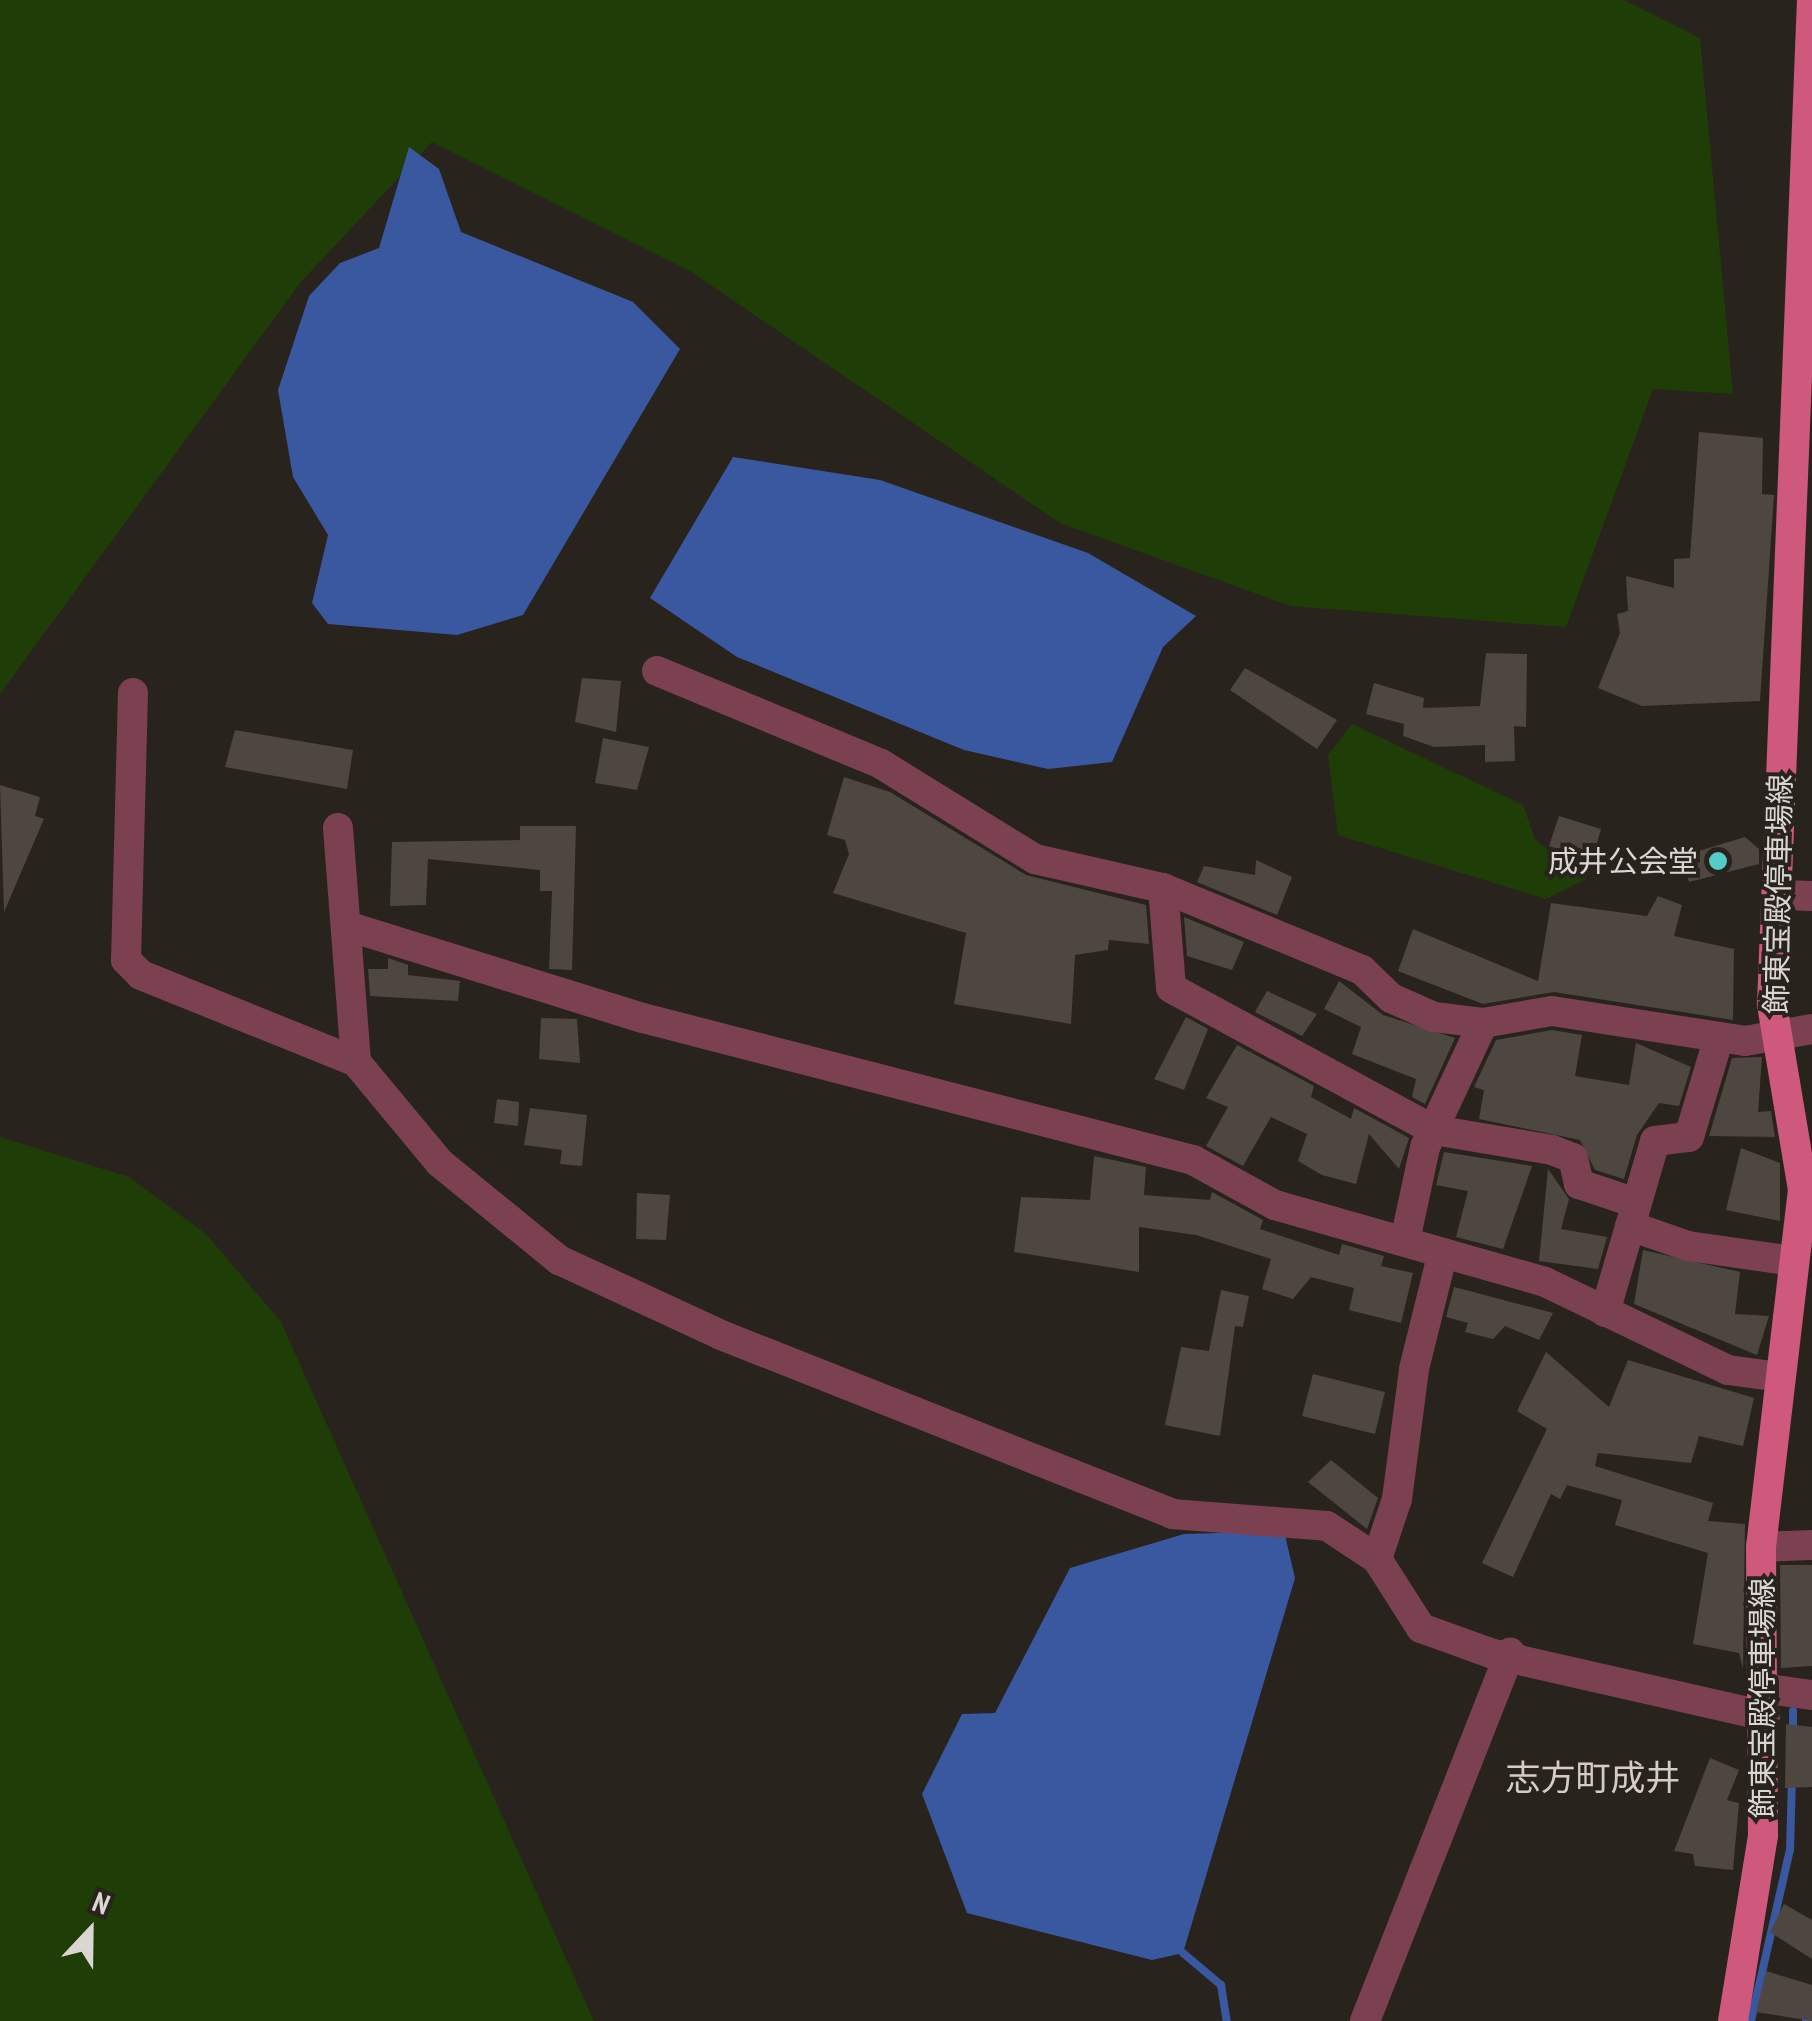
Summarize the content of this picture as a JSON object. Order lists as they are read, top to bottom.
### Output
{
  "streets": {
    "main road": ["飾東宝殿停車場線"]
  },
  "districts": ["志方町成井"],
  "places": ["成井公会堂"],
  "north": "top"
}
